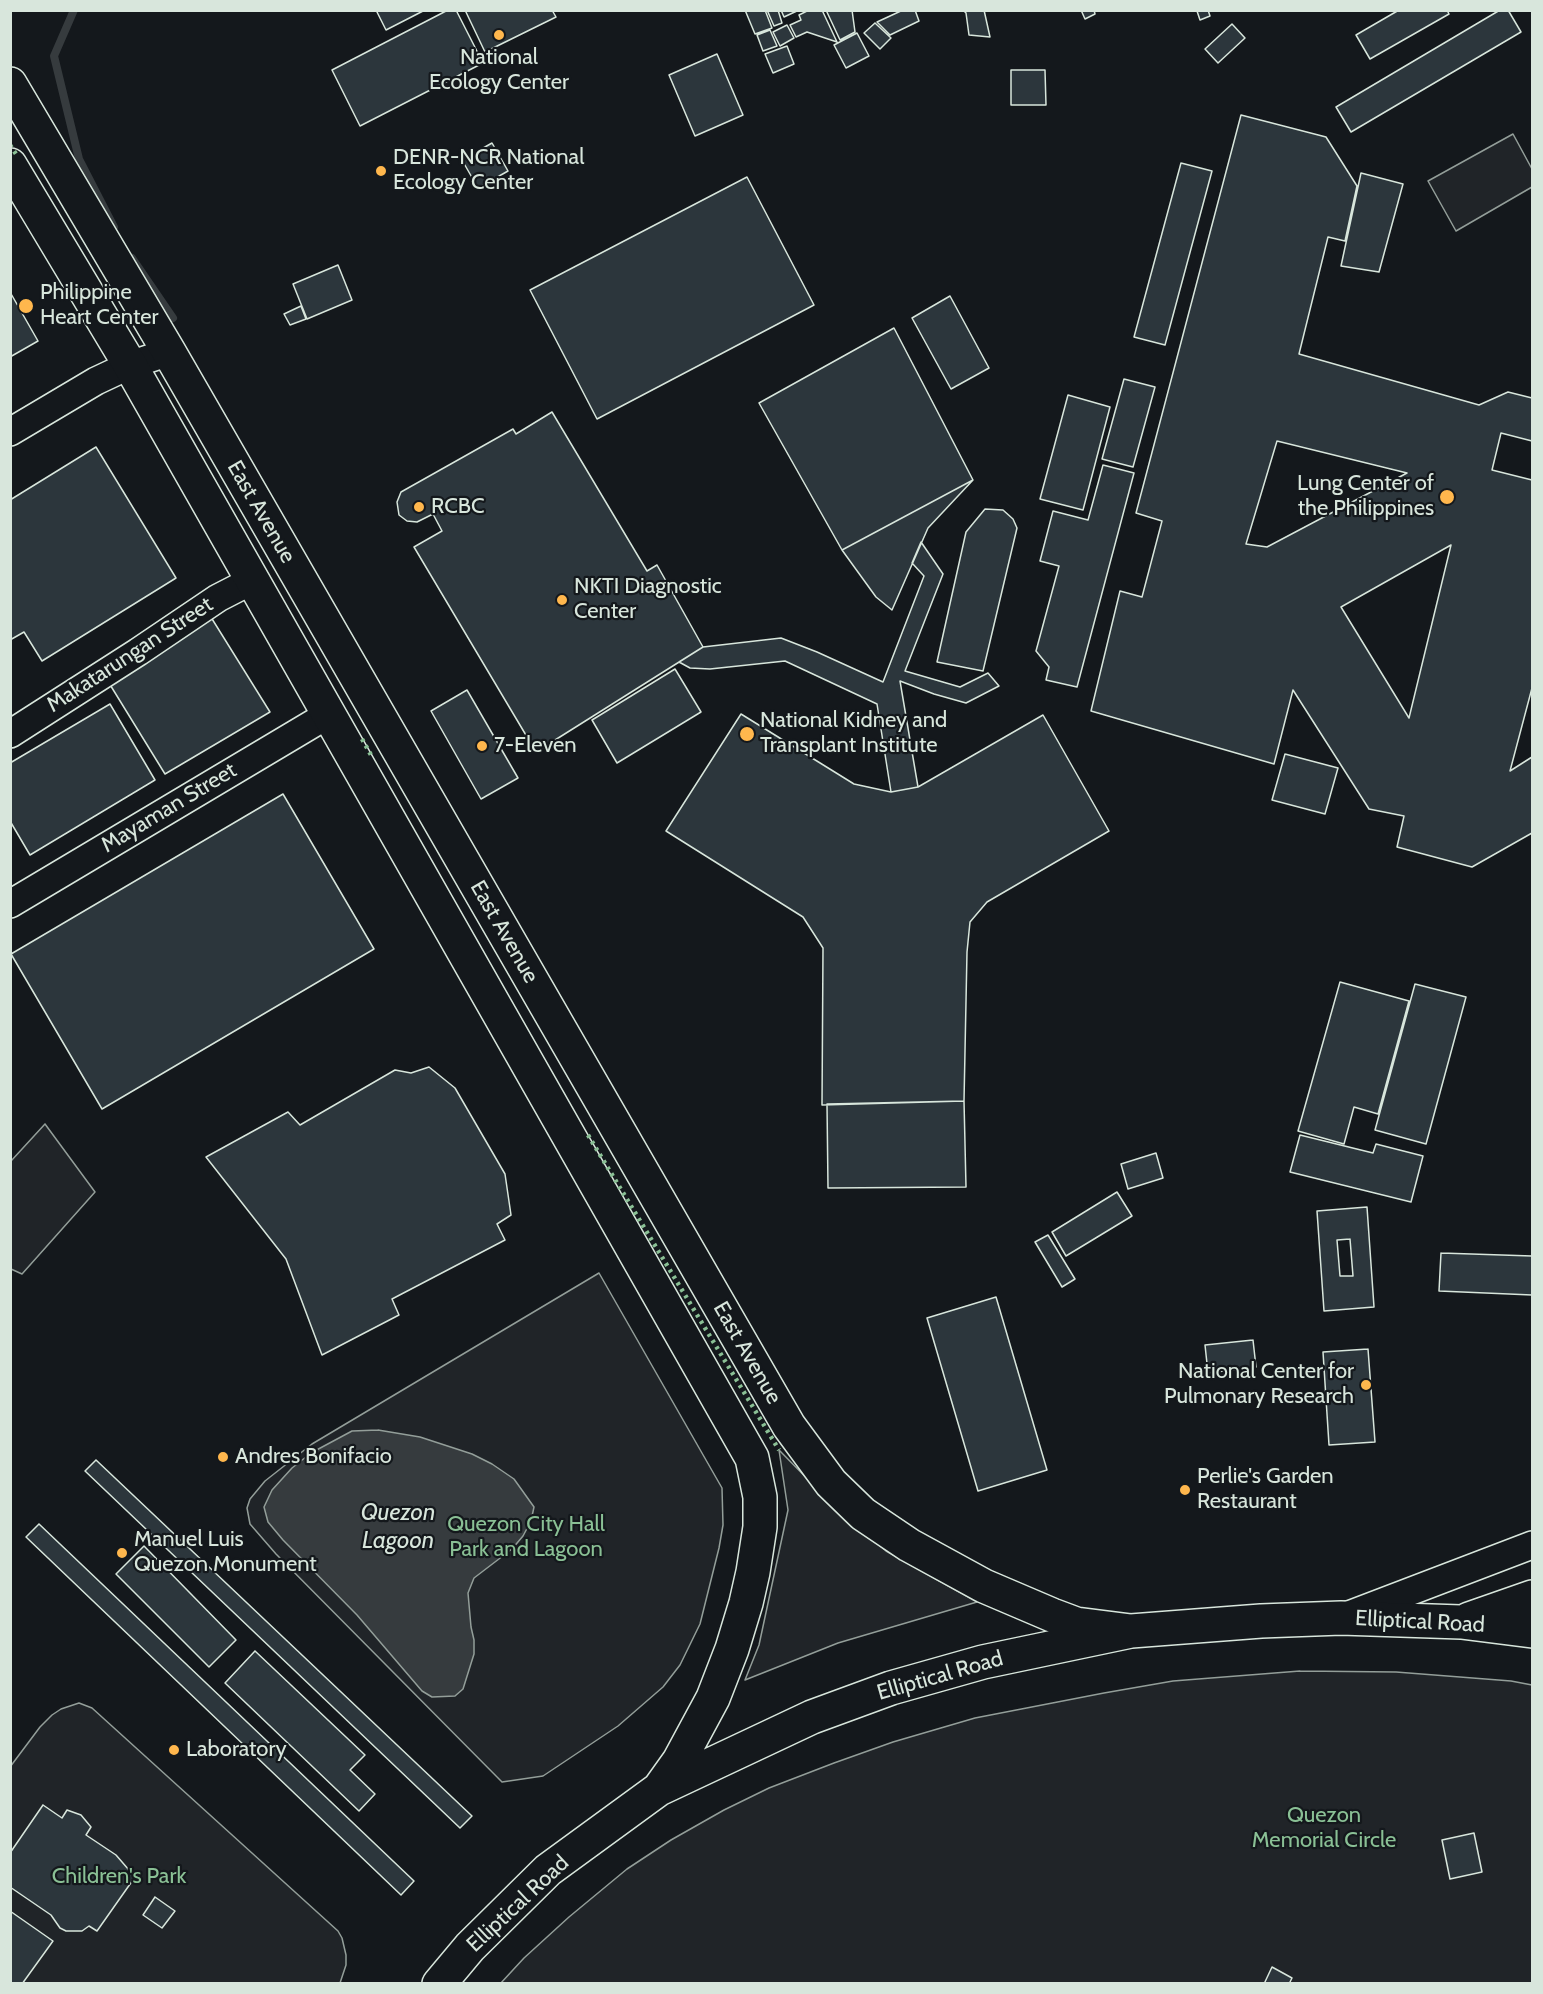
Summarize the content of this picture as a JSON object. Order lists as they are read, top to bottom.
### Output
{
  "streets": {
    "main road": ["East Avenue", "Elliptical Road"],
    "street": ["Makatarungan Street", "Mayaman Street"]
  },
  "crossings": [
    ["East Avenue", "Makatarungan Street"],
    ["East Avenue", "Mayaman Street"],
    ["East Avenue", "Elliptical Road"]
  ],
  "water": ["Quezon Lagoon"],
  "parks": ["Quezon City Hall Park and Lagoon", "Quezon Memorial Circle", "Children's Park"],
  "places": [
    "National Ecology Center",
    "DENR-NCR National Ecology Center",
    "Philippine Heart Center",
    "Lung Center of the Philippines",
    "RCBC",
    "NKTI Diagnostic Center",
    "National Kidney and Transplant Institute",
    "7-Eleven",
    "National Center for Pulmonary Research",
    "Andres Bonifacio",
    "Perlie's Garden Restaurant",
    "Manuel Luis Quezon Monument",
    "Laboratory"
  ]
}
